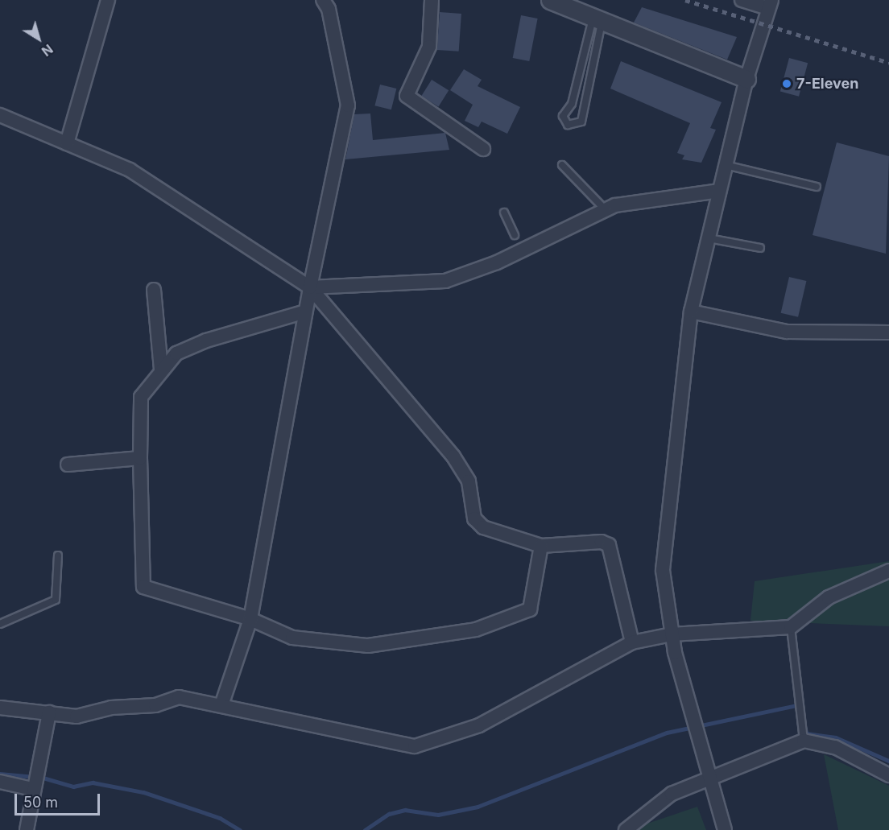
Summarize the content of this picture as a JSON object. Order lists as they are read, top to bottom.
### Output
{
  "places": ["7-Eleven"],
  "scale_bar": "50 m",
  "north": "bottom right"
}
